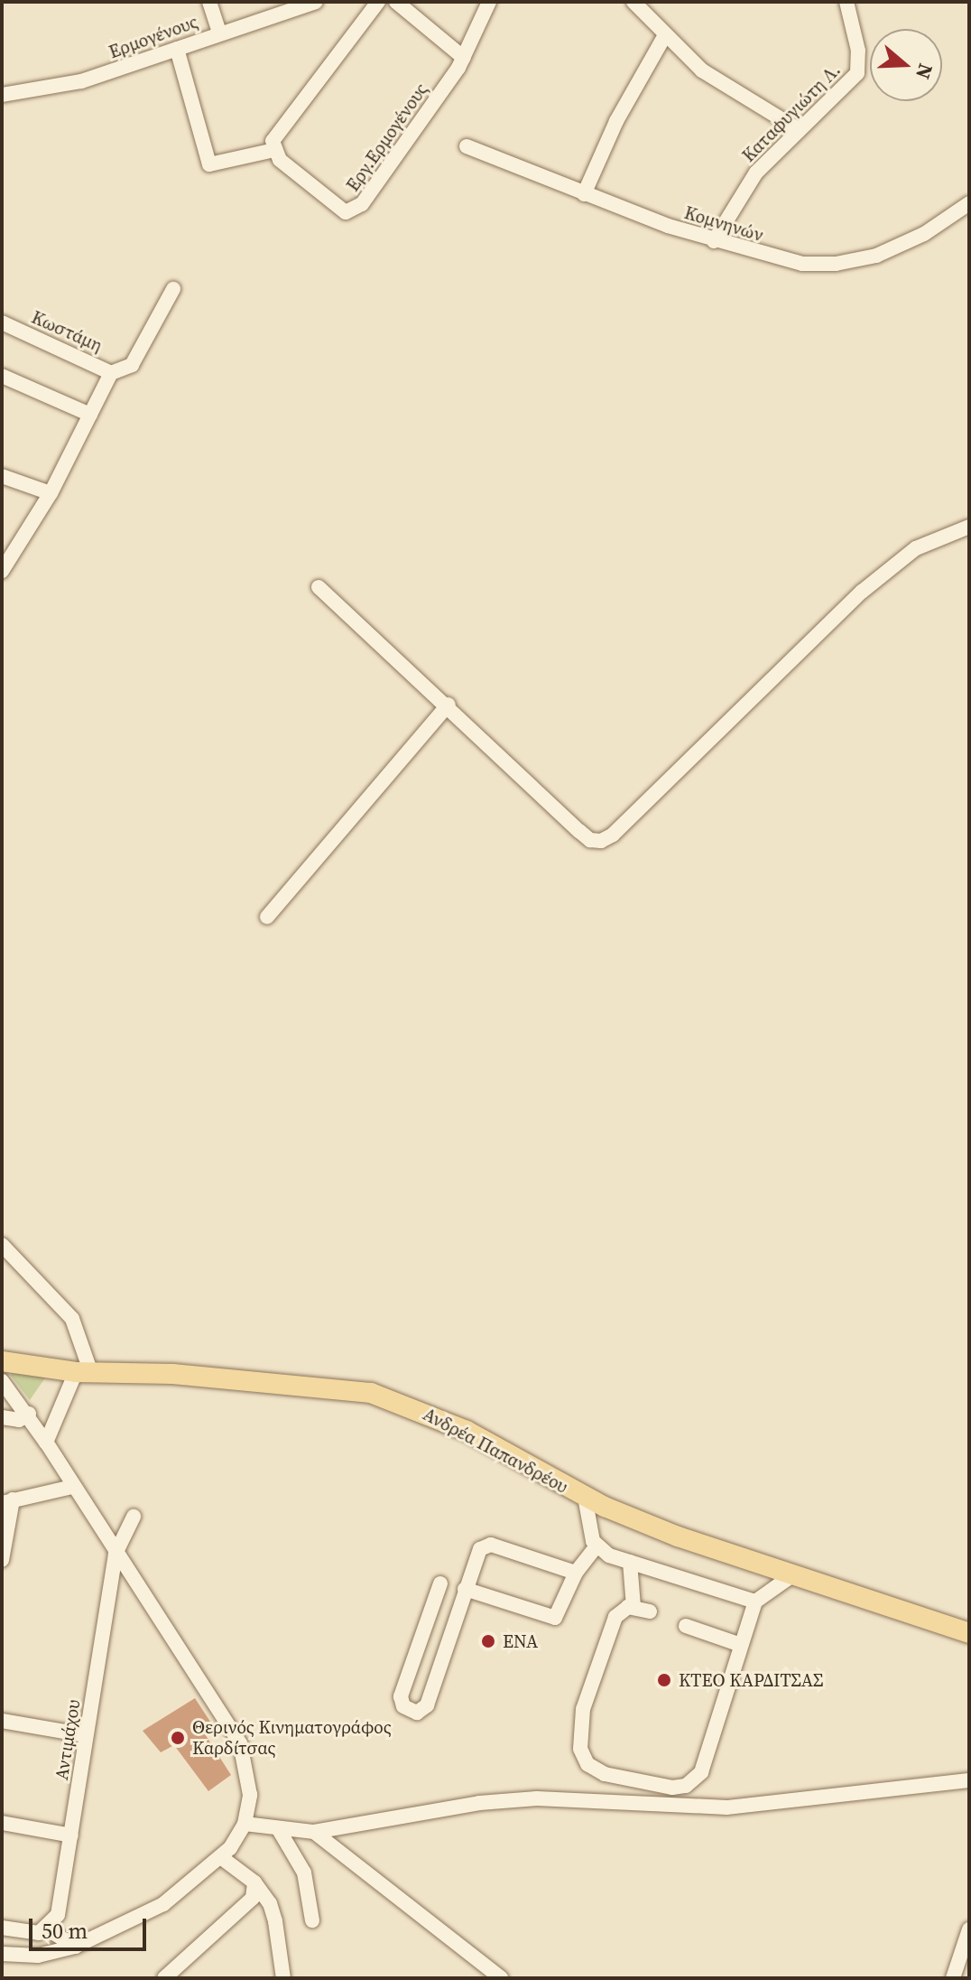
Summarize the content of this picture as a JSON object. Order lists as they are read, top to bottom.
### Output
{
  "streets": {
    "main road": ["Ανδρέα Παπανδρέου"],
    "street": [
      "Ερμογένους",
      "Καταφυγιώτη Λ.",
      "Εργ.Ερμογένους",
      "Κομνηνών",
      "Κωστάμη",
      "Αντιμάχου"
    ]
  },
  "crossings": [
    ["Καταφυγιώτη Λ.", "Κομνηνών"]
  ],
  "places": ["ΕΝΑ", "ΚΤΕΟ ΚΑΡΔΙΤΣΑΣ", "Θερινός Κινηματογράφος Καρδίτσας"],
  "scale_bar": "50 m",
  "north": "right"
}
